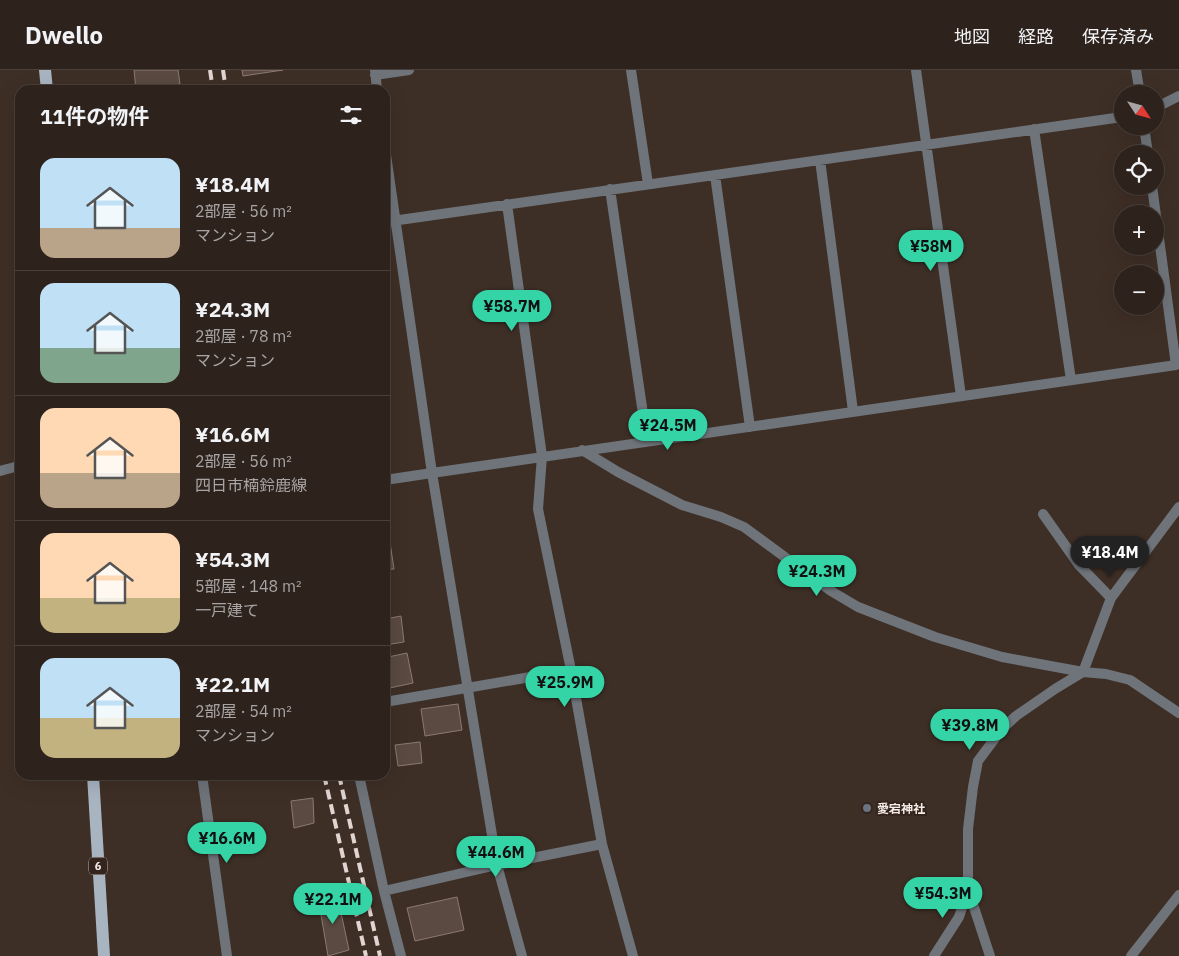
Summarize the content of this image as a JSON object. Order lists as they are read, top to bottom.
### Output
{
  "streets": {
    "main road": ["6"]
  },
  "places": ["愛宕神社"],
  "north": "bottom right",
  "page": {
    "header": "Dwello",
    "nav": ["地図", "経路", "保存済み"],
    "map_buttons": ["+", "−"],
    "heading": "11件の物件",
    "list": [
      {
        "name": "¥18.4M",
        "note": "2部屋 · 56 m² · マンション"
      },
      {
        "name": "¥24.3M",
        "note": "2部屋 · 78 m² · マンション"
      },
      {
        "name": "¥16.6M",
        "note": "2部屋 · 56 m² · 四日市楠鈴鹿線"
      },
      {
        "name": "¥54.3M",
        "note": "5部屋 · 148 m² · 一戸建て"
      },
      {
        "name": "¥22.1M",
        "note": "2部屋 · 54 m² · マンション"
      }
    ],
    "price": [
      "¥58M",
      "¥58.7M",
      "¥24.5M",
      "¥18.4M",
      "¥24.3M",
      "¥25.9M",
      "¥39.8M",
      "¥16.6M",
      "¥44.6M",
      "¥54.3M",
      "¥22.1M"
    ]
  }
}
